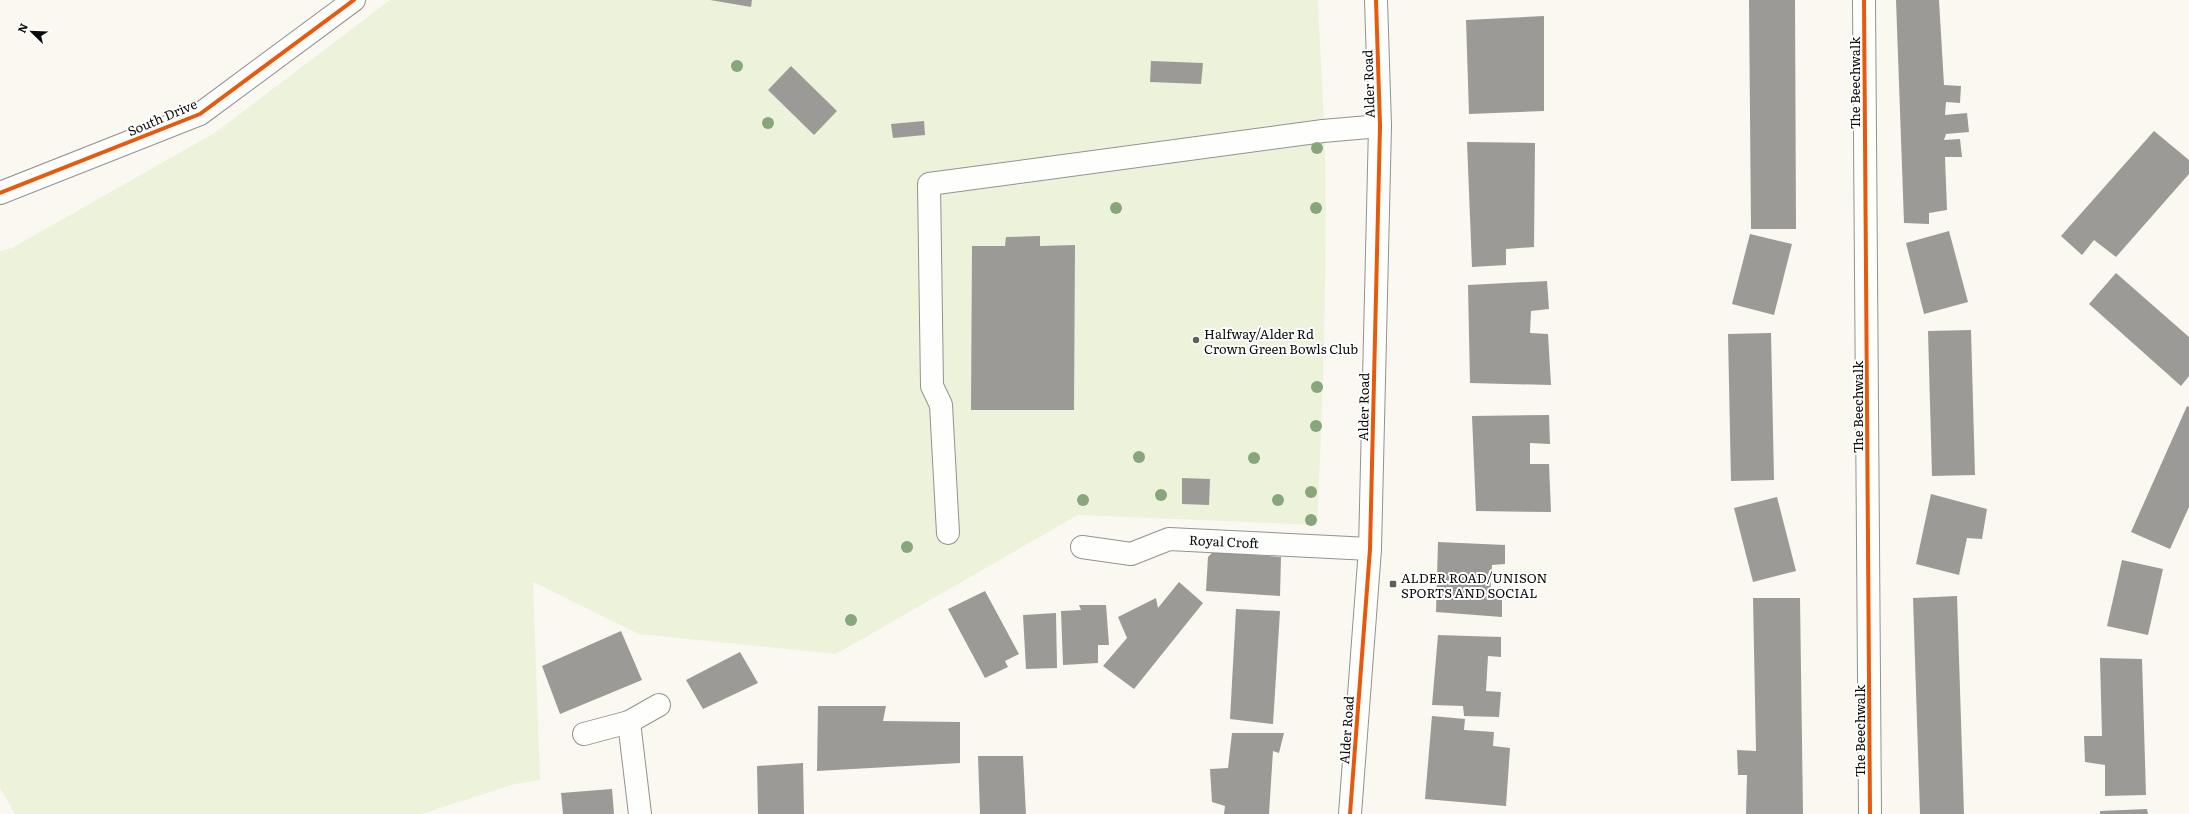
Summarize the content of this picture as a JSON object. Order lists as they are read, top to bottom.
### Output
{
  "streets": {
    "street": [
      "The Beechwalk",
      "Alder Road",
      "South Drive",
      "Royal Croft"
    ]
  },
  "crossings": [
    ["Alder Road", "Royal Croft"]
  ],
  "places": {
    "other": ["Halfway/Alder Rd Crown Green Bowls Club"],
    "transit": ["ALDER ROAD/UNISON SPORTS AND SOCIAL"]
  },
  "north": "top left"
}
